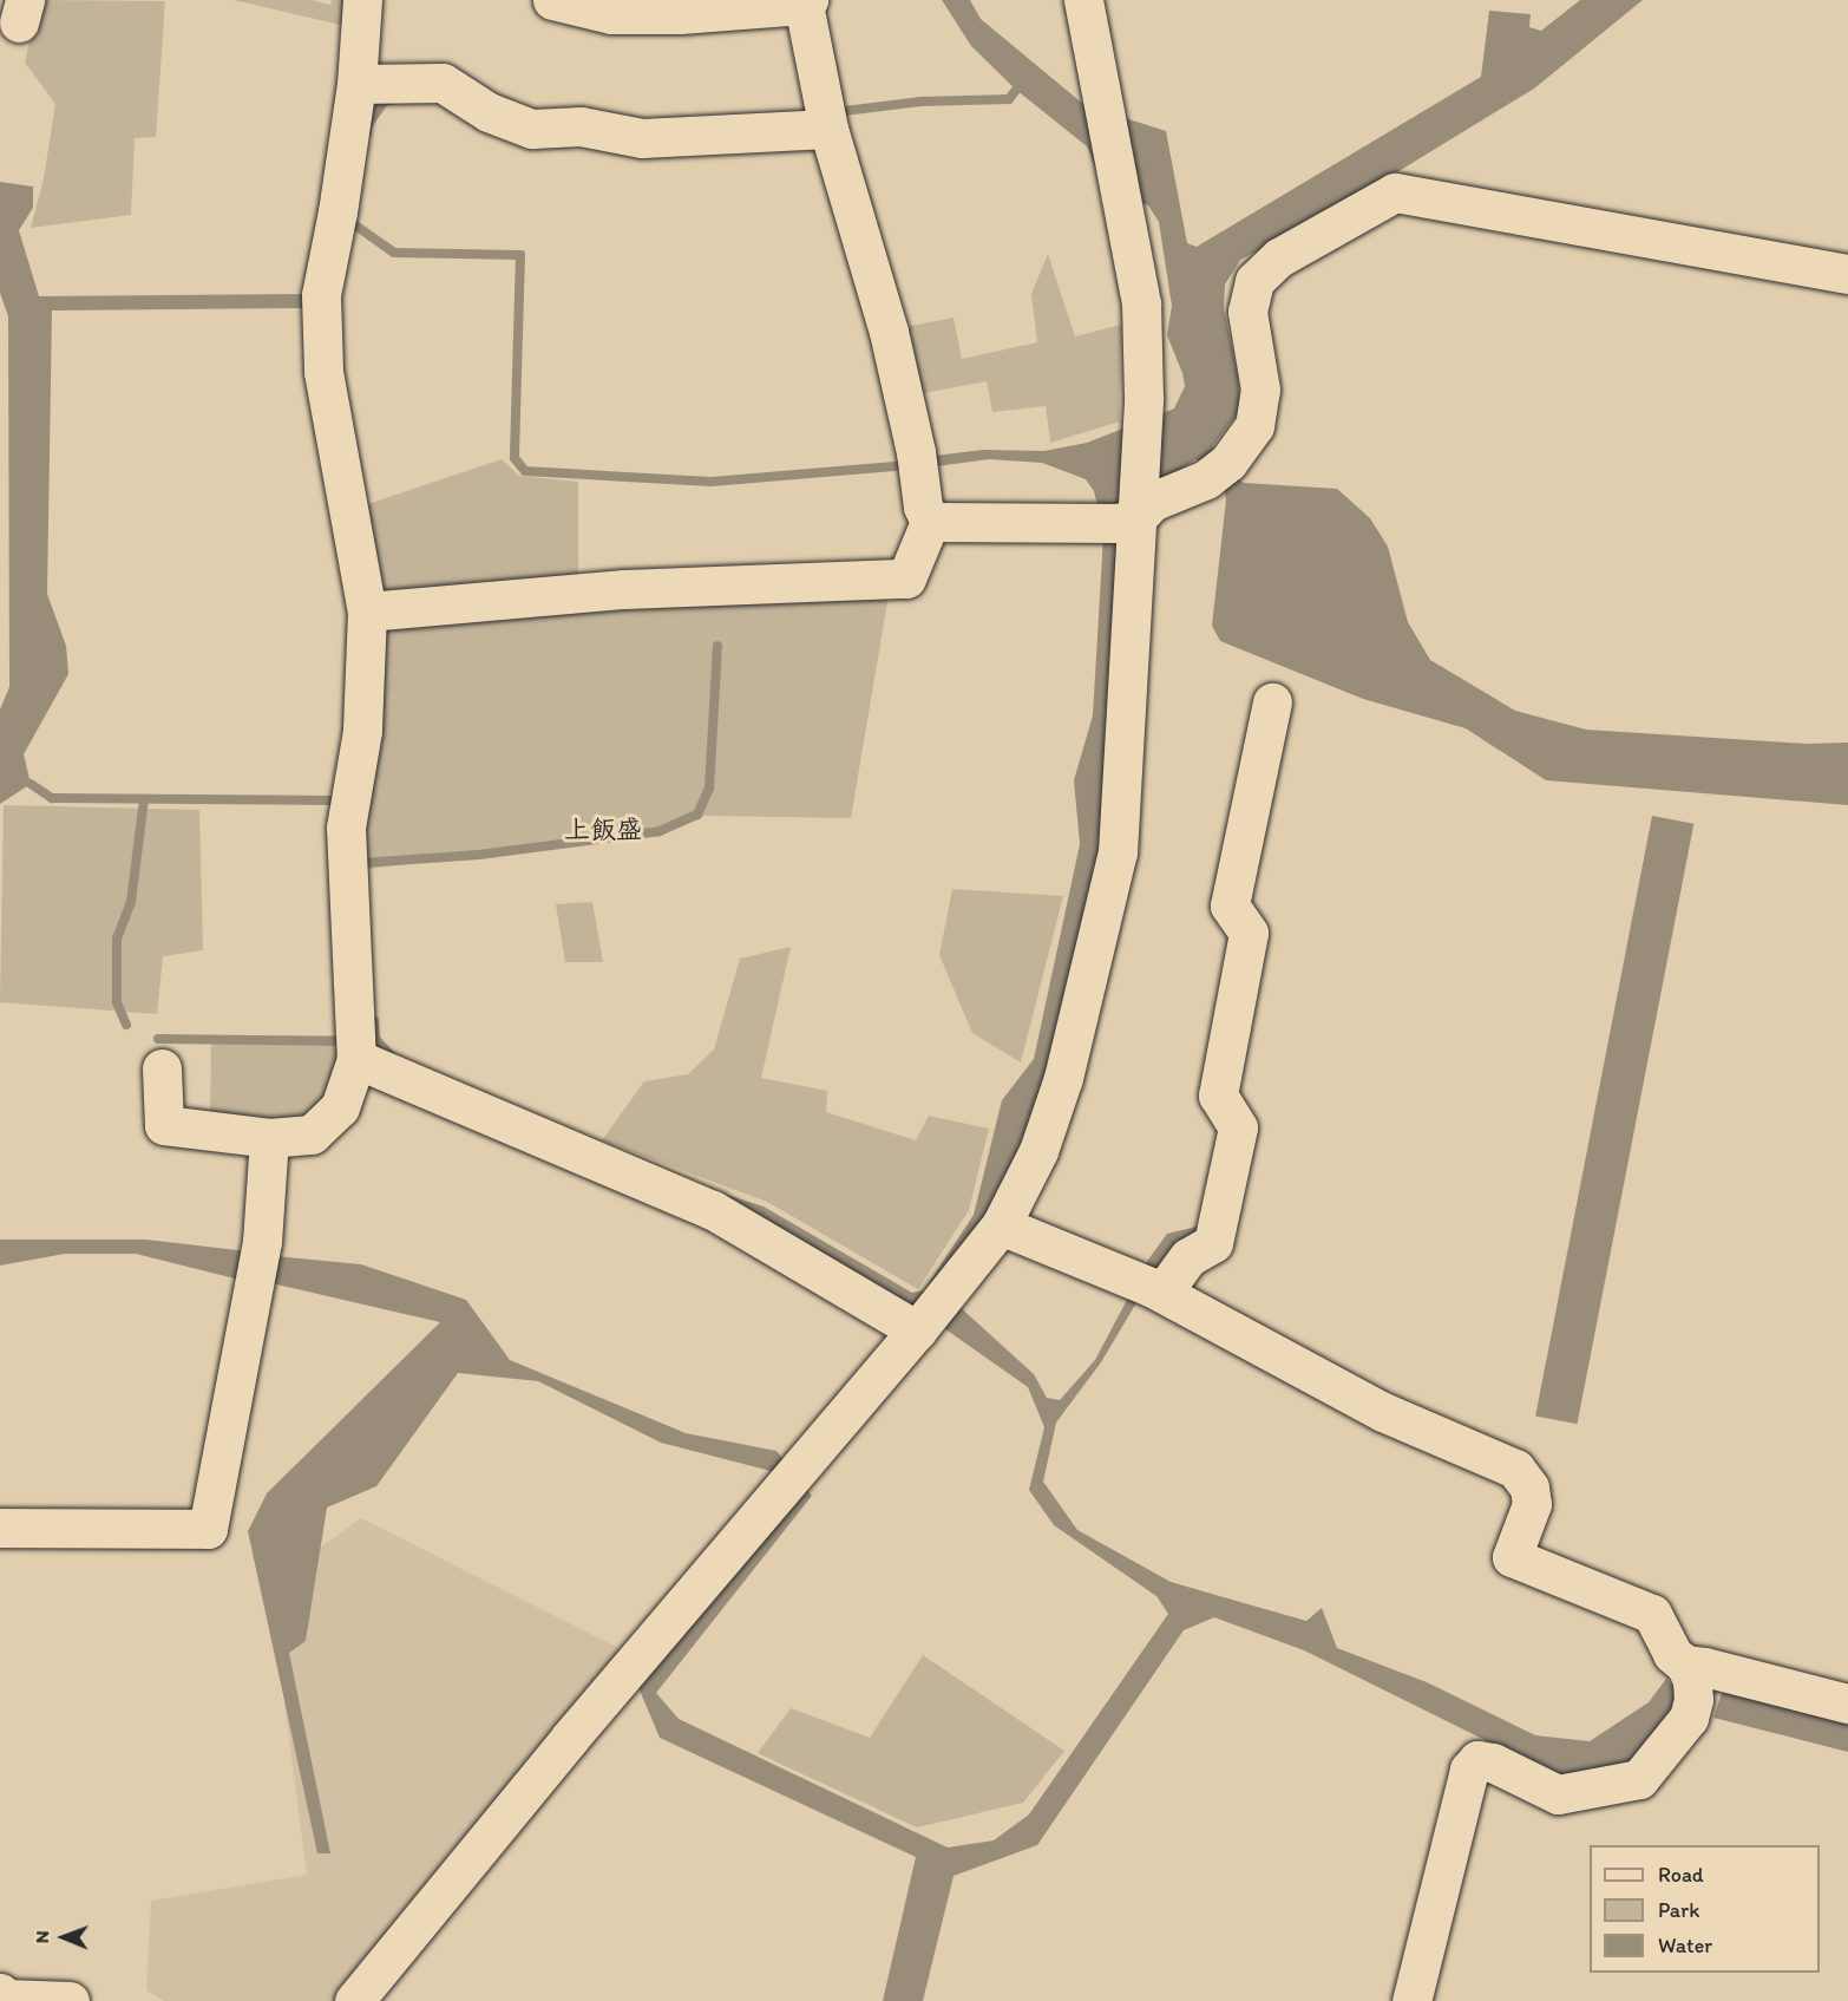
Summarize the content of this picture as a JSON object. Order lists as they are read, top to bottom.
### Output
{
  "districts": ["上飯盛"],
  "legend": ["Road", "Park", "Water"],
  "north": "left"
}
